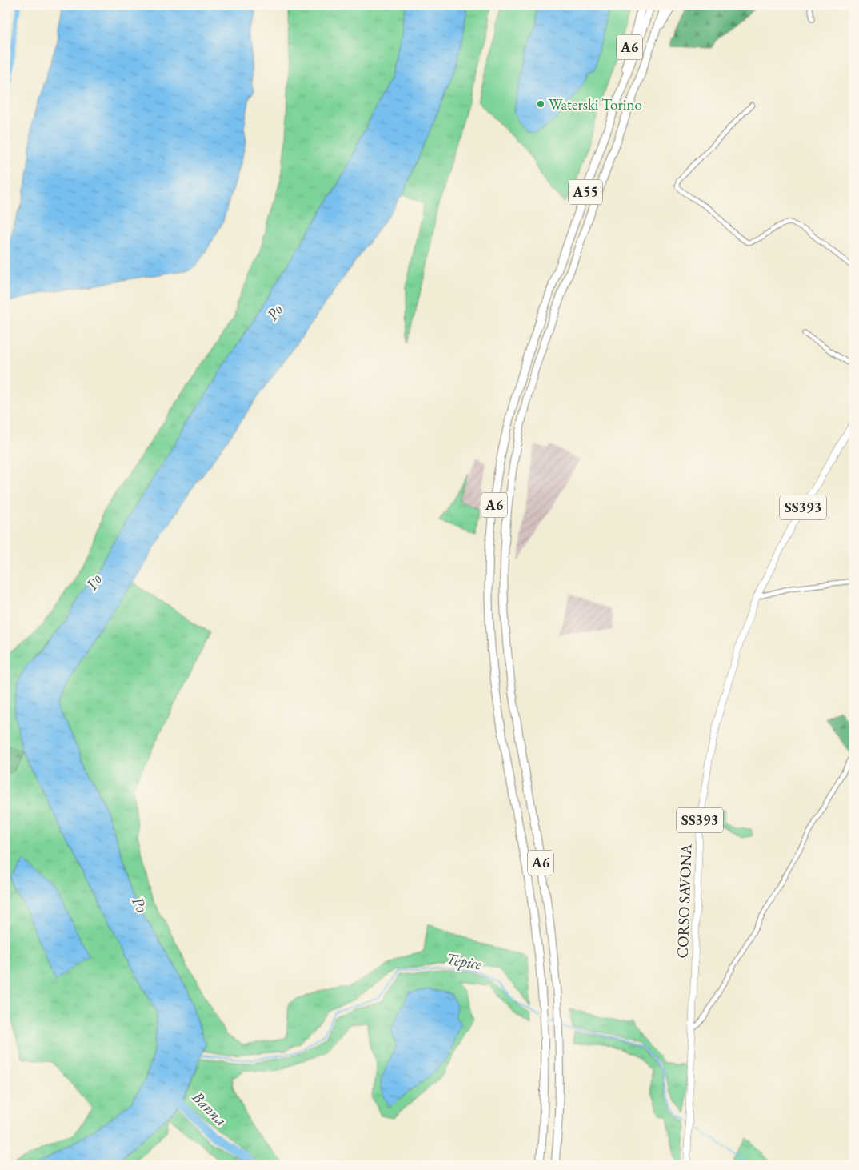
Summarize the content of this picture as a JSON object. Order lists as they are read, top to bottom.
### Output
{
  "streets": {
    "highway": ["A6", "A55"],
    "main road": ["SS393", "CORSO SAVONA"]
  },
  "crossings": [
    ["A6", "A55"]
  ],
  "water": ["Po", "Tepice", "Banna"],
  "places": ["Waterski Torino"]
}
